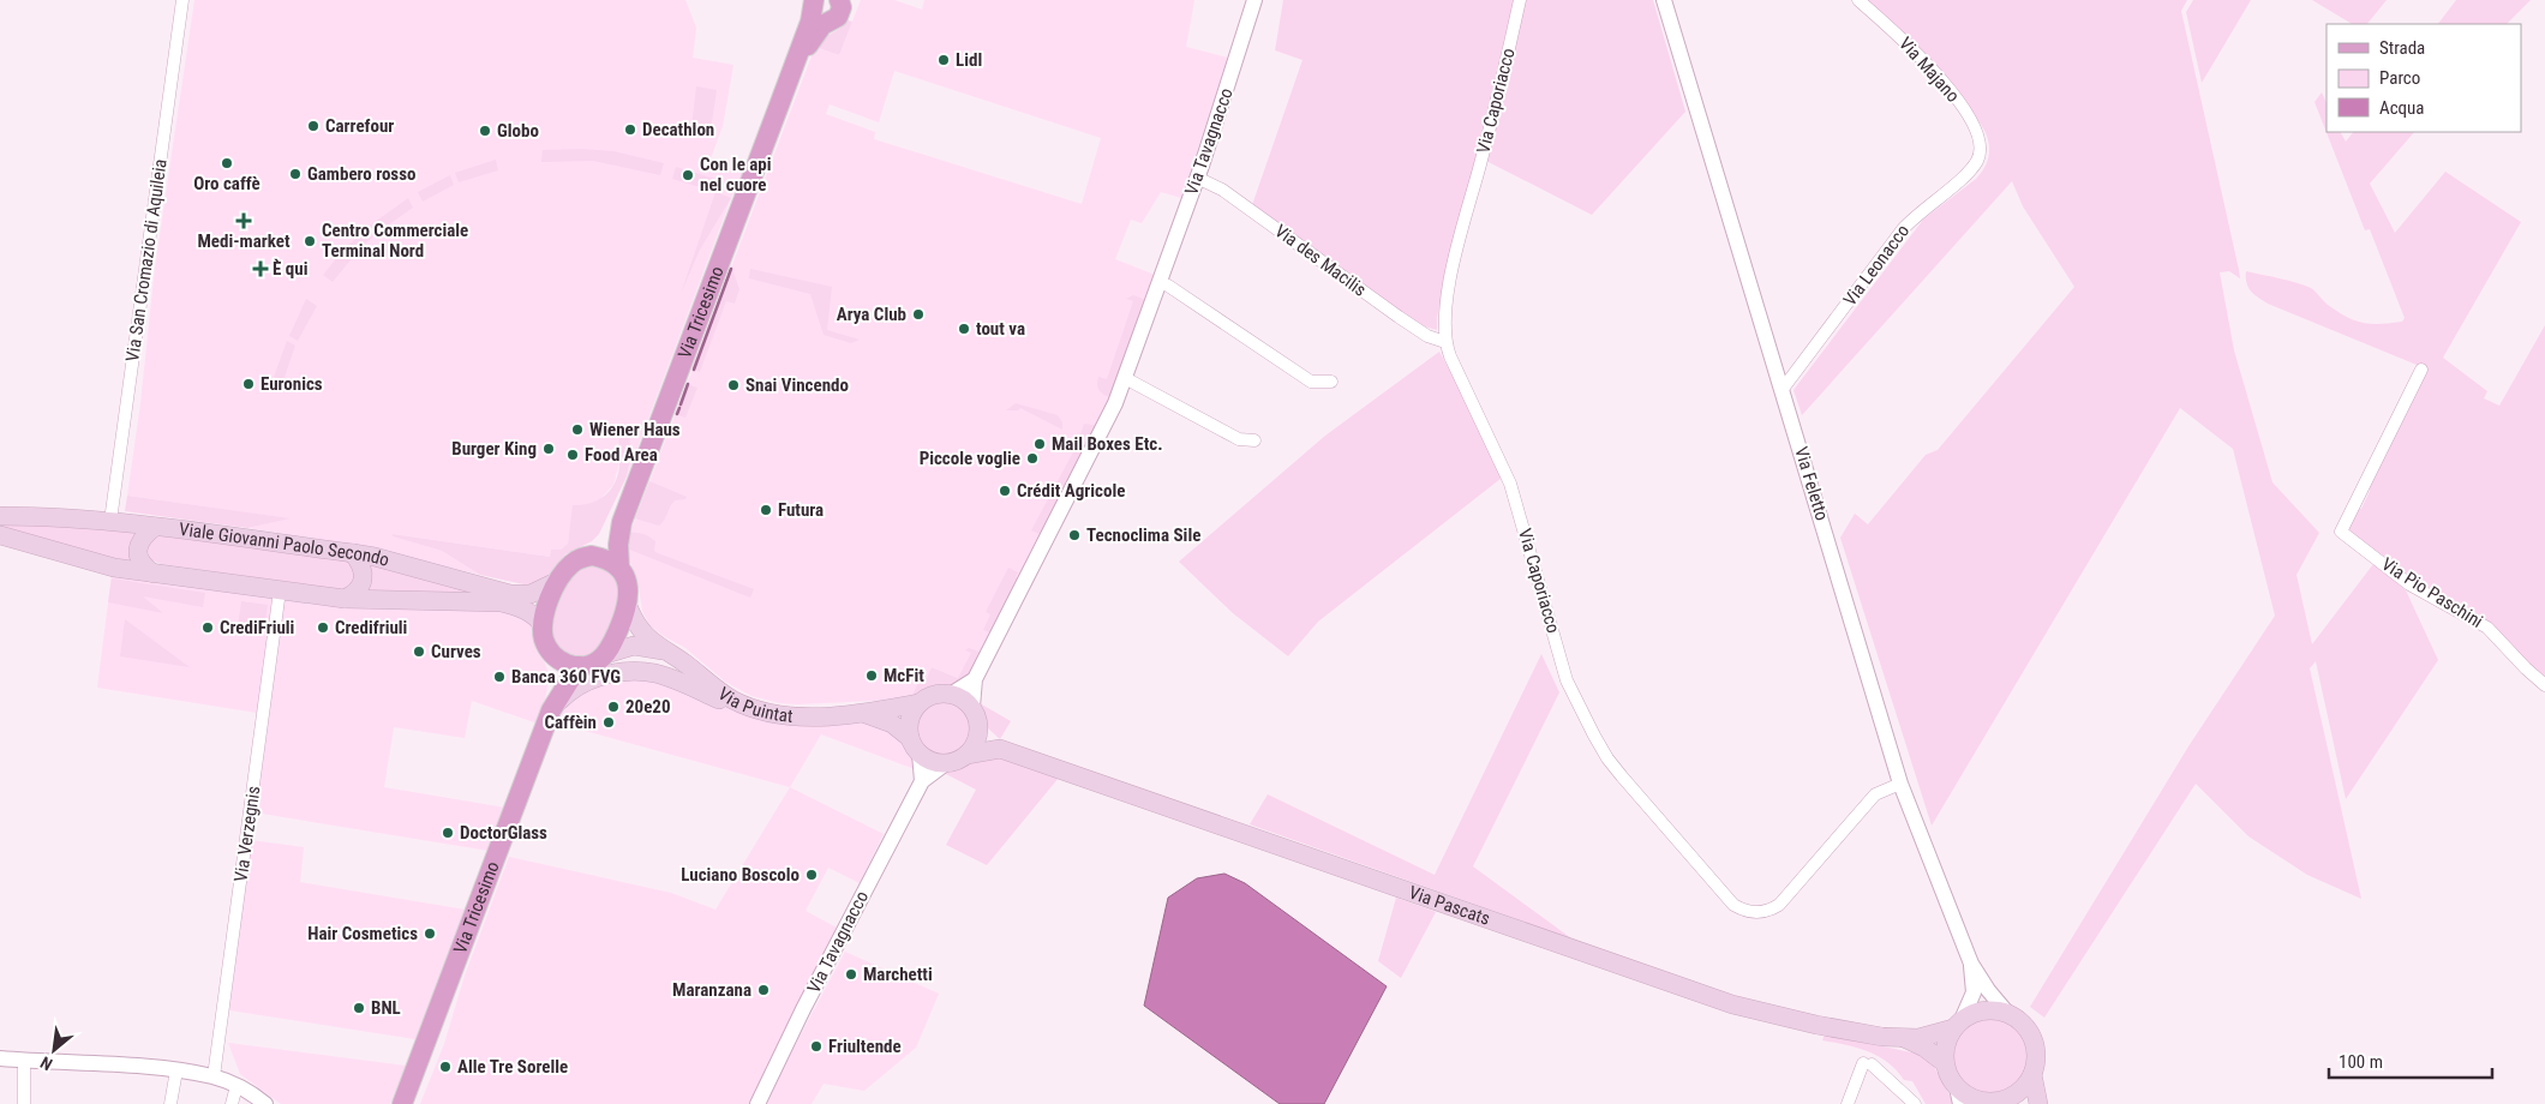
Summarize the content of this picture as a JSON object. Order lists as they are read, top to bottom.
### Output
{
  "streets": {
    "main road": [
      "Via Tricesimo",
      "Viale Giovanni Paolo Secondo",
      "Via Puintat",
      "Via Pascats"
    ],
    "street": [
      "Via Majano",
      "Via Caporiacco",
      "Via Tavagnacco",
      "Via San Cromazio di Aquileia",
      "Via des Macilis",
      "Via Leonacco",
      "Via Feletto",
      "Via Pio Paschini",
      "Via Verzegnis"
    ]
  },
  "crossings": [
    ["Via Majano", "Via Leonacco"],
    ["Via Caporiacco", "Via des Macilis"],
    ["Via Caporiacco", "Via Feletto"],
    ["Via Tavagnacco", "Via des Macilis"],
    ["Via Tavagnacco", "Via Puintat"],
    ["Via Tavagnacco", "Via Pascats"],
    ["Via San Cromazio di Aquileia", "Viale Giovanni Paolo Secondo"],
    ["Via Leonacco", "Via Feletto"],
    ["Via Tricesimo", "Viale Giovanni Paolo Secondo"],
    ["Via Tricesimo", "Via Puintat"],
    ["Via Feletto", "Via Pascats"],
    ["Viale Giovanni Paolo Secondo", "Via Puintat"],
    ["Via Puintat", "Via Pascats"]
  ],
  "places": {
    "other": [
      "Lidl",
      "Carrefour",
      "Decathlon",
      "Globo",
      "Oro caffè",
      "Gambero rosso",
      "Con le api nel cuore",
      "Centro Commerciale Terminal Nord",
      "Arya Club",
      "tout va",
      "Euronics",
      "Snai Vincendo",
      "Wiener Haus",
      "Mail Boxes Etc.",
      "Burger King",
      "Food Area",
      "Piccole voglie",
      "Crédit Agricole",
      "Futura",
      "Tecnoclima Sile",
      "CrediFriuli",
      "Credifriuli",
      "Curves",
      "McFit",
      "Banca 360 FVG",
      "20e20",
      "Caffèin",
      "DoctorGlass",
      "Luciano Boscolo",
      "Hair Cosmetics",
      "Marchetti",
      "Maranzana",
      "BNL",
      "Friultende",
      "Alle Tre Sorelle"
    ],
    "health": ["Medi-market", "È qui"]
  },
  "legend": ["Strada", "Parco", "Acqua"],
  "scale_bar": "100 m",
  "north": "bottom left"
}
